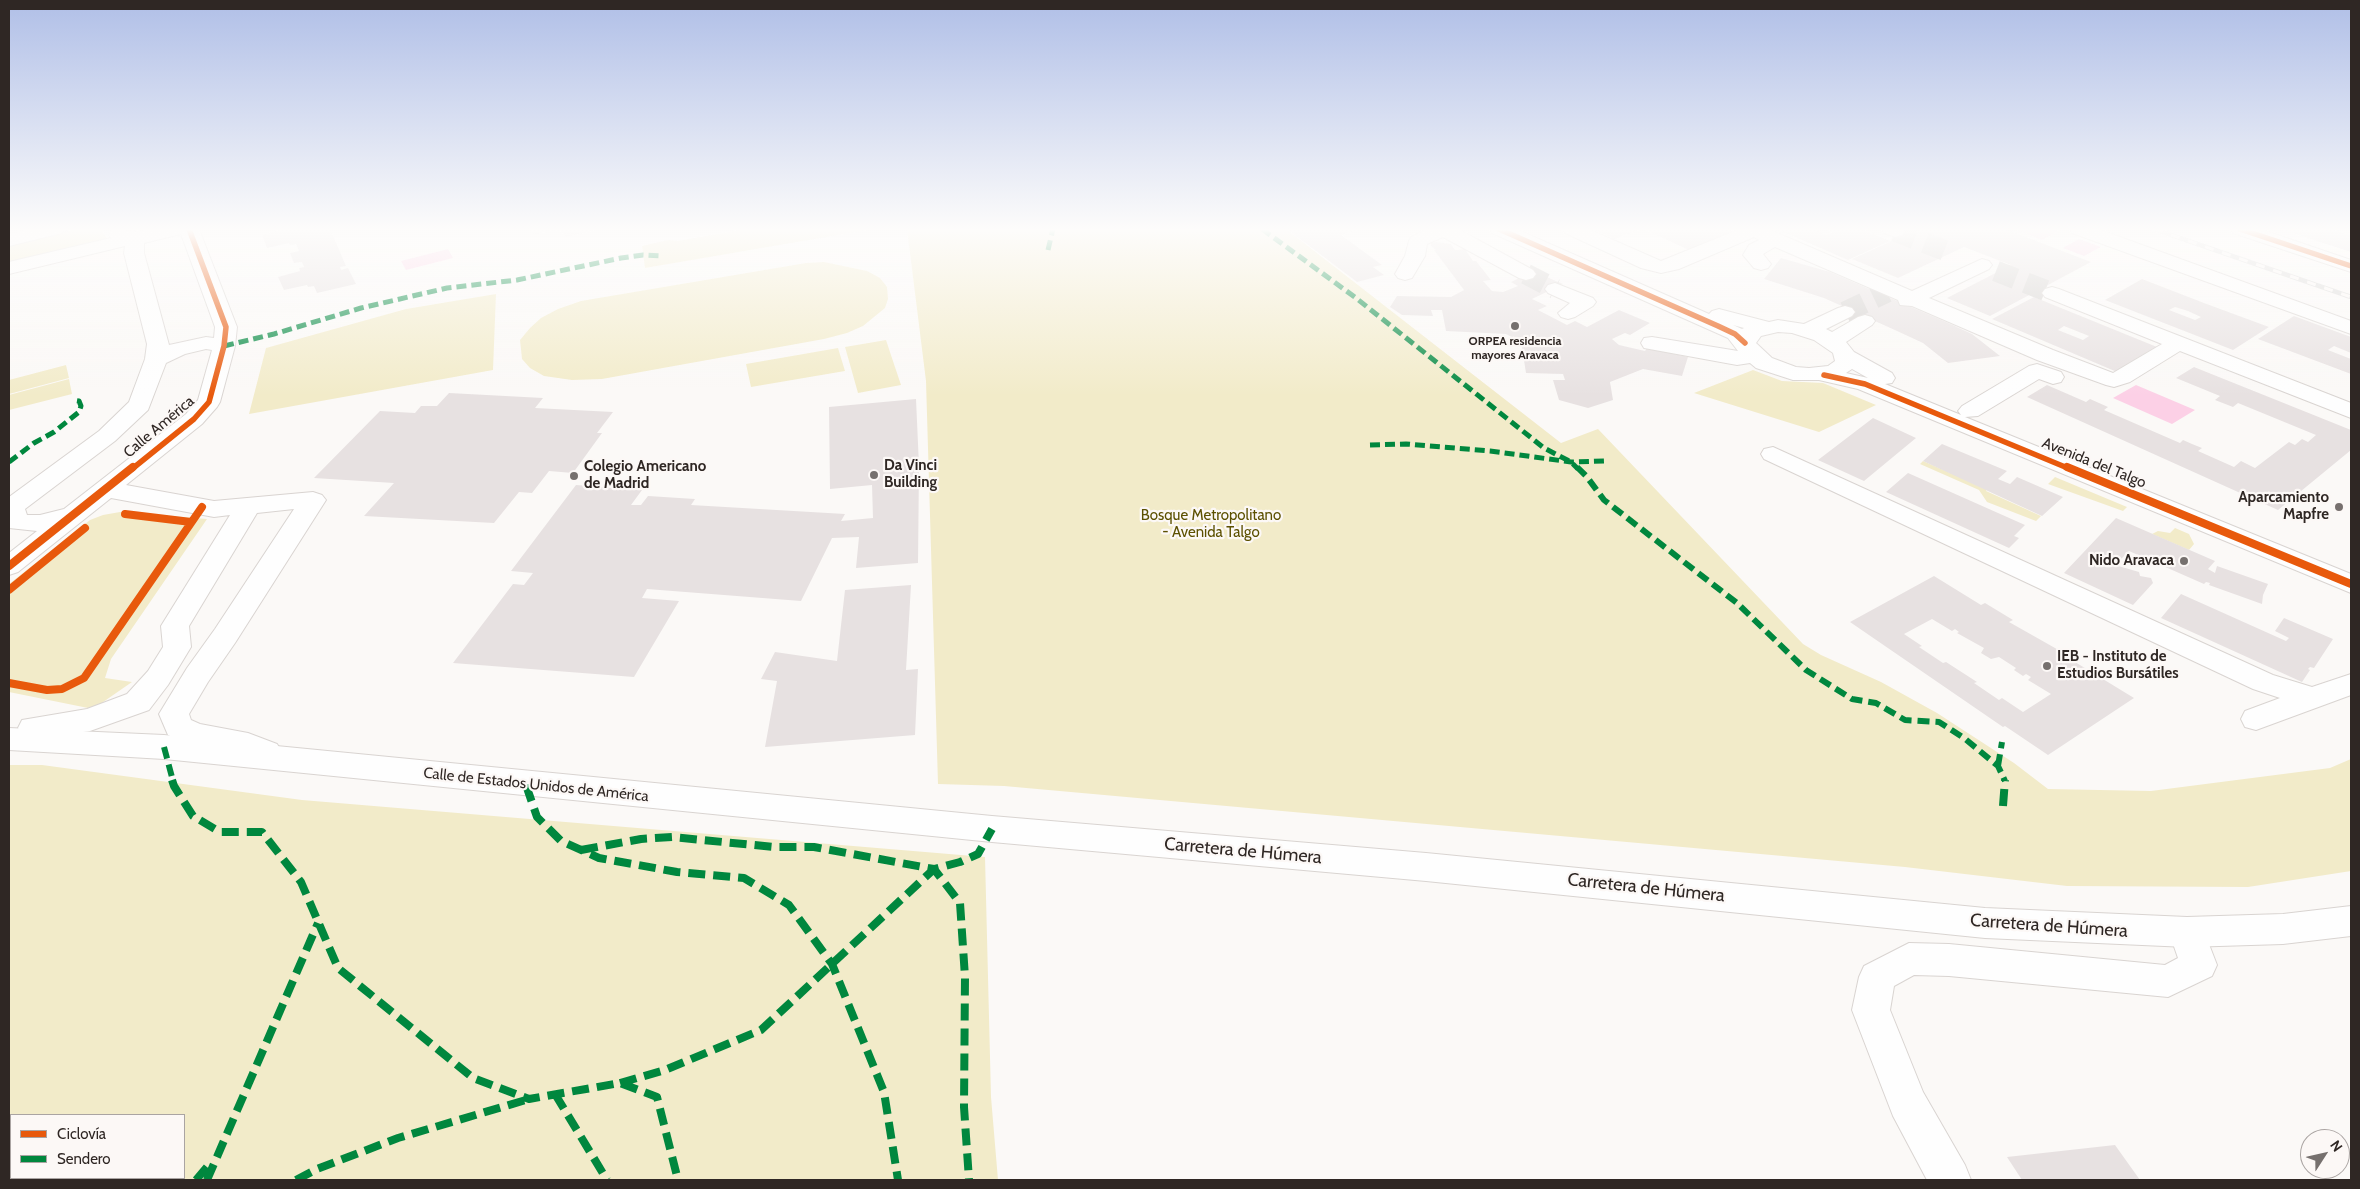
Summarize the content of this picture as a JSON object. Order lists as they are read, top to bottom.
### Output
{
  "streets": {
    "street": [
      "Calle América",
      "Avenida del Talgo",
      "Calle de Estados Unidos de América",
      "Carretera de Húmera"
    ]
  },
  "crossings": [
    ["Calle de Estados Unidos de América", "Carretera de Húmera"]
  ],
  "parks": ["Bosque Metropolitano - Avenida Talgo"],
  "places": [
    "ORPEA residencia mayores Aravaca",
    "Da Vinci Building",
    "Colegio Americano de Madrid",
    "Aparcamiento Mapfre",
    "Nido Aravaca",
    "IEB - Instituto de Estudios Bursátiles"
  ],
  "legend": ["Ciclovía", "Sendero"],
  "north": "top right"
}
